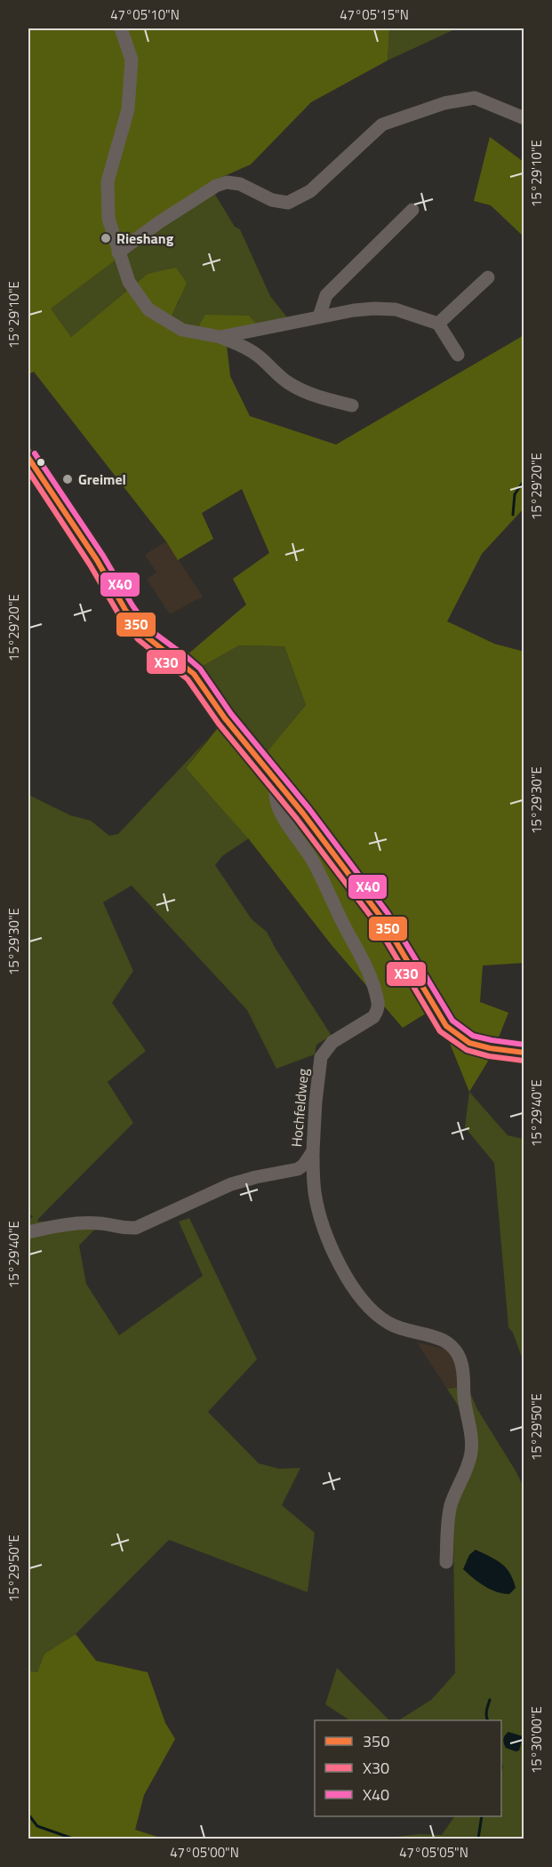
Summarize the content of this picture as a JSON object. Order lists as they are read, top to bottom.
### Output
{
  "streets": {
    "street": ["Hochfeldweg"]
  },
  "places": ["Rieshang", "Greimel"],
  "lines": ["transit line X40", "transit line 350", "transit line X30"],
  "legend": ["350", "X30", "X40"],
  "coordinates": [
    "47°05'10\"N",
    "47°05'15\"N",
    "15°29'10\"E",
    "15°29'20\"E",
    "15°29'30\"E",
    "15°29'40\"E",
    "15°29'50\"E",
    "15°30'00\"E",
    "47°05'00\"N",
    "47°05'05\"N"
  ]
}
